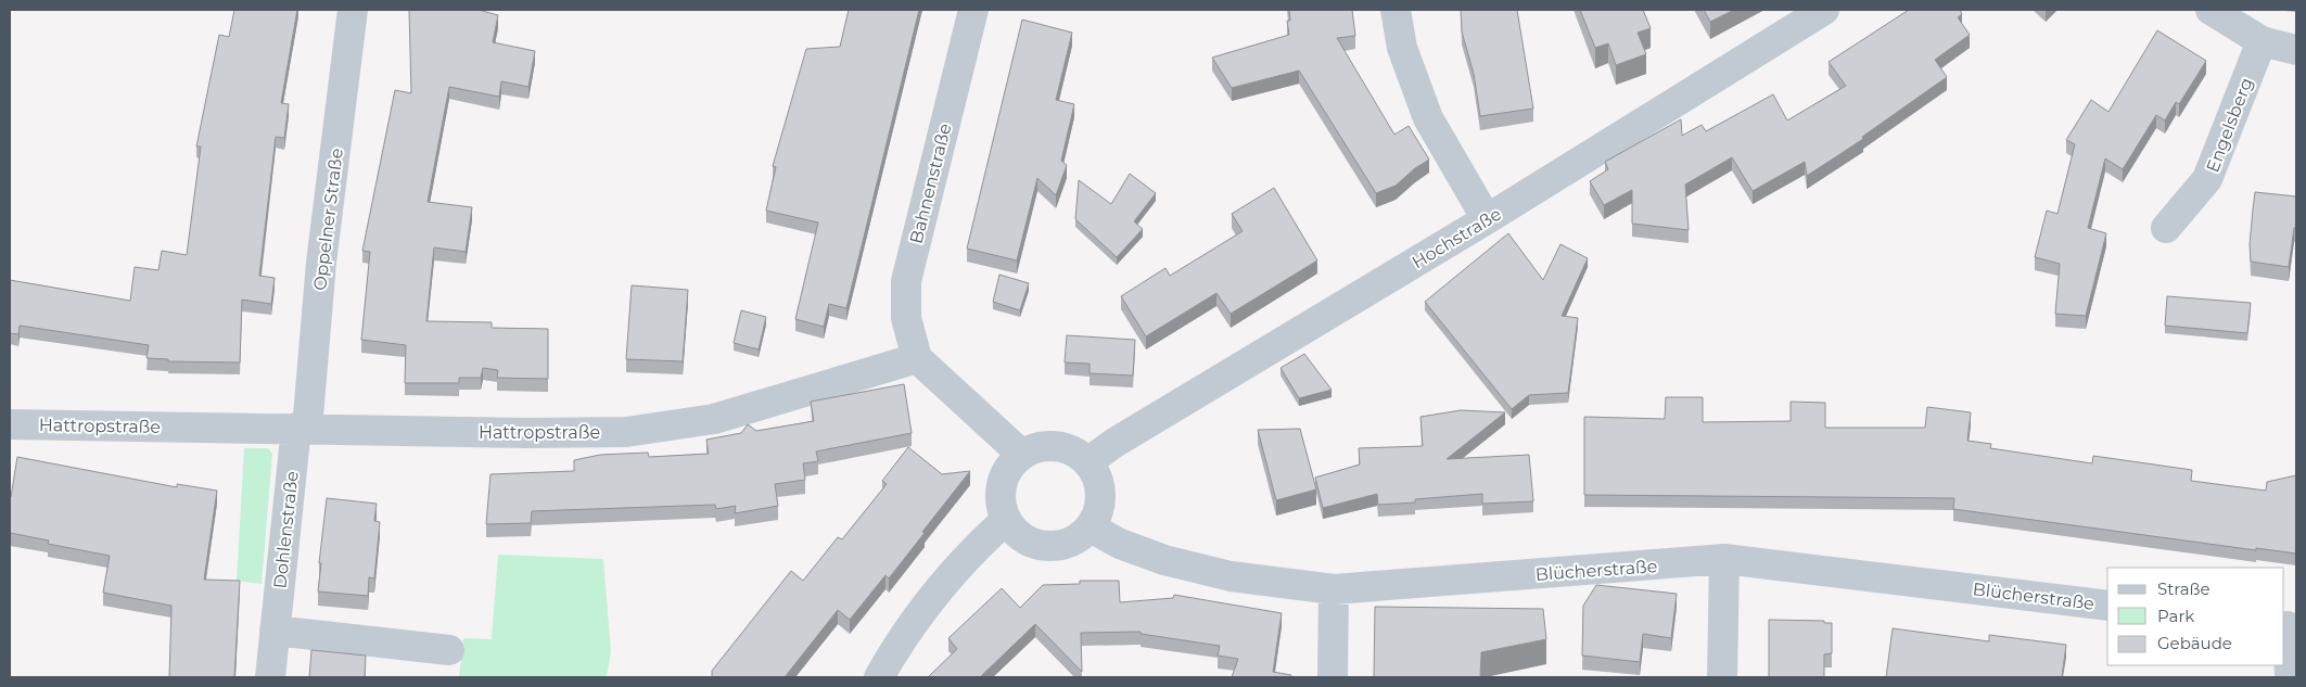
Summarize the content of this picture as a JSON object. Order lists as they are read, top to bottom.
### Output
{
  "streets": {
    "street": [
      "Engelsberg",
      "Bahnenstraße",
      "Oppelner Straße",
      "Hochstraße",
      "Hattropstraße",
      "Dohlenstraße",
      "Blücherstraße"
    ]
  },
  "crossings": [
    ["Bahnenstraße", "Hattropstraße"],
    ["Oppelner Straße", "Hattropstraße"],
    ["Oppelner Straße", "Dohlenstraße"],
    ["Hochstraße", "Blücherstraße"],
    ["Hattropstraße", "Dohlenstraße"]
  ],
  "legend": ["Straße", "Park", "Gebäude"]
}
